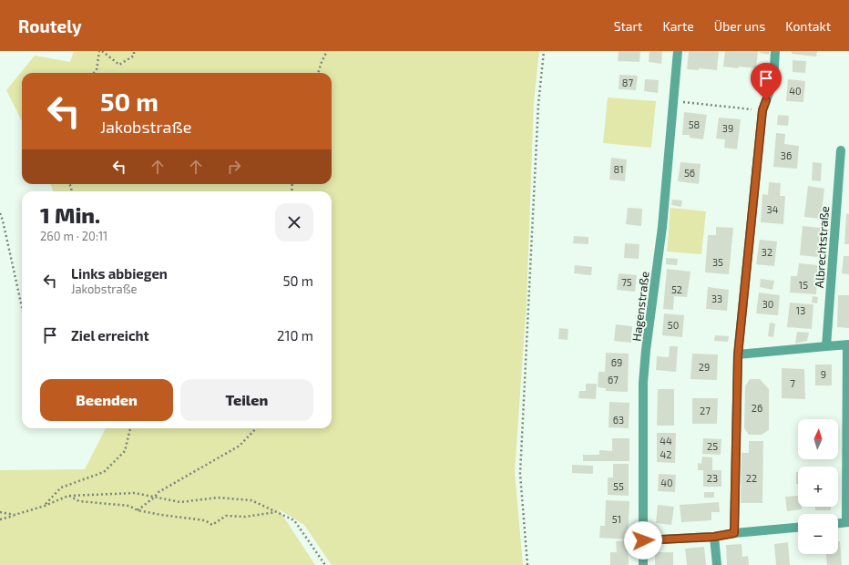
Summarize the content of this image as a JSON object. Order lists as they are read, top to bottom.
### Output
{
  "streets": {
    "street": ["Albrechtstraße", "Hagenstraße"]
  },
  "house_numbers": [
    "87",
    "40",
    "58",
    "39",
    "36",
    "81",
    "56",
    "34",
    "32",
    "35",
    "75",
    "15",
    "52",
    "33",
    "30",
    "13",
    "50",
    "69",
    "29",
    "9",
    "67",
    "7",
    "26",
    "27",
    "63",
    "44",
    "25",
    "42",
    "23",
    "22",
    "40",
    "55",
    "51"
  ],
  "north": "top",
  "page": {
    "header": "Routely",
    "nav": [
      "Start",
      "Karte",
      "Über uns",
      "Kontakt"
    ],
    "turn": ["50 m", "Jakobstraße"],
    "heading": ["1 Min.", "260 m · 20:11"],
    "list": [
      {
        "name": "Links abbiegen",
        "note": "Jakobstraße",
        "value": "50 m"
      },
      {
        "name": "Ziel erreicht",
        "value": "210 m"
      }
    ],
    "buttons": ["Beenden", "Teilen"],
    "map_buttons": ["+", "−"]
  }
}
